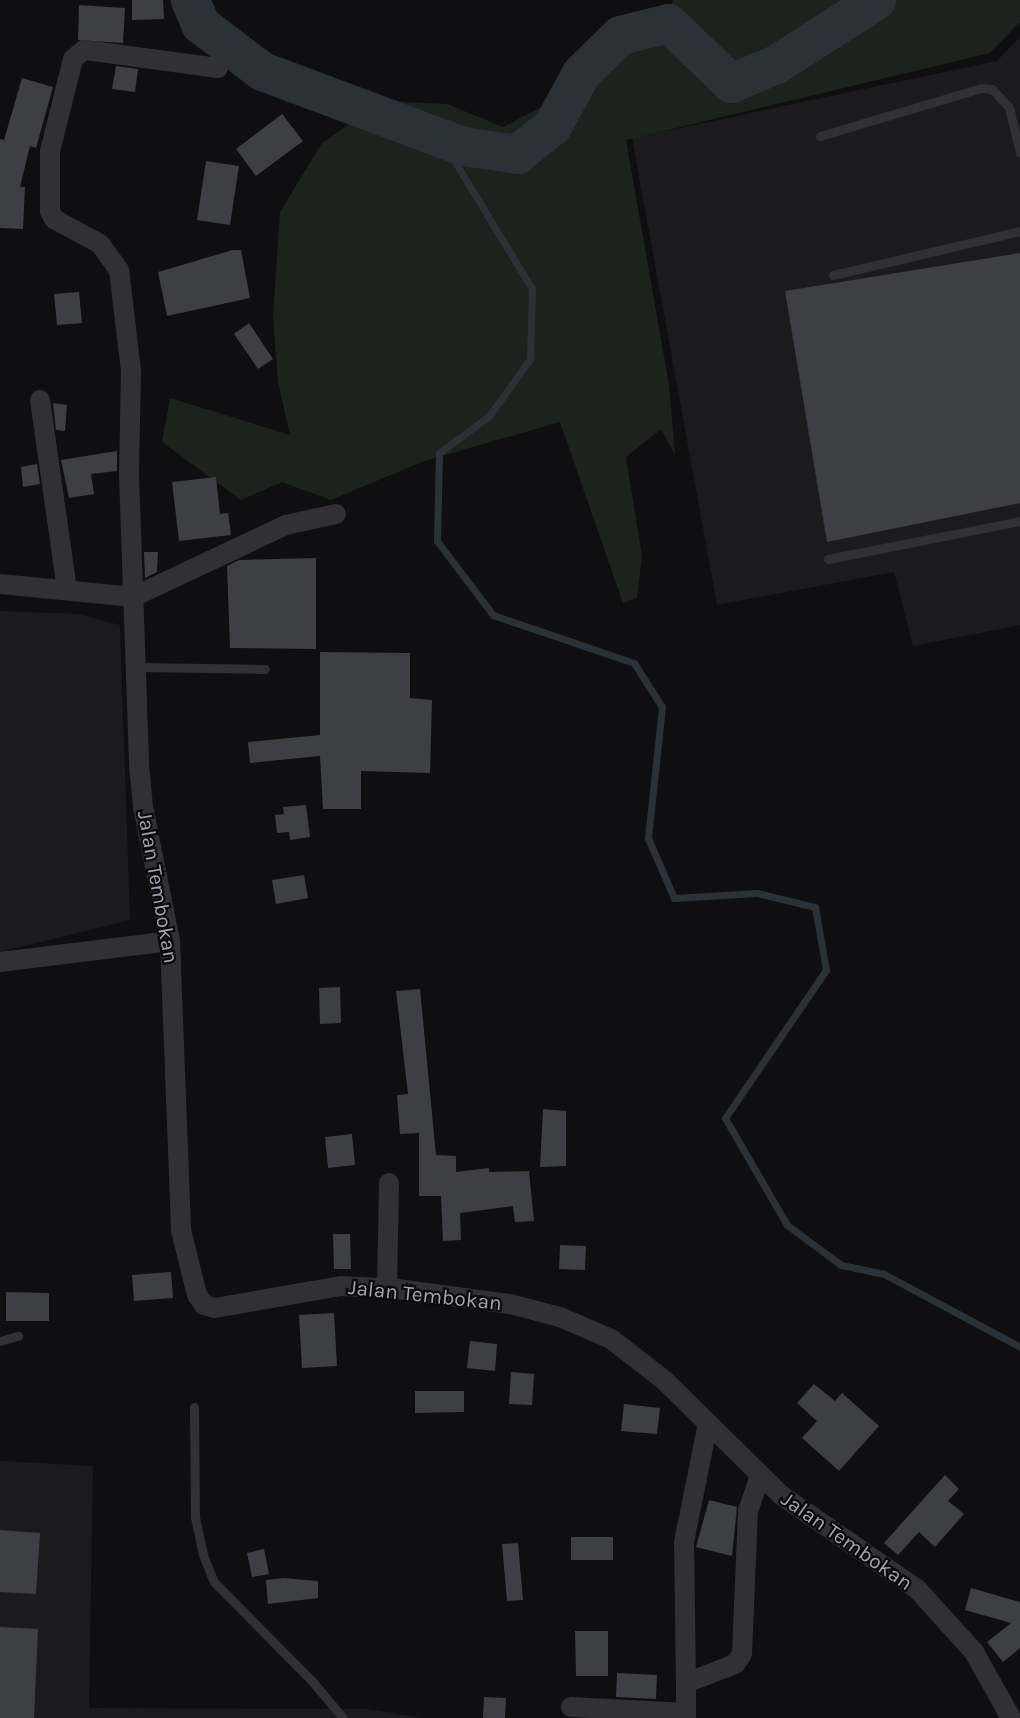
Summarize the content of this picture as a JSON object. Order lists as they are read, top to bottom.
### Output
{
  "streets": {
    "street": ["Jalan Tembokan"]
  }
}
